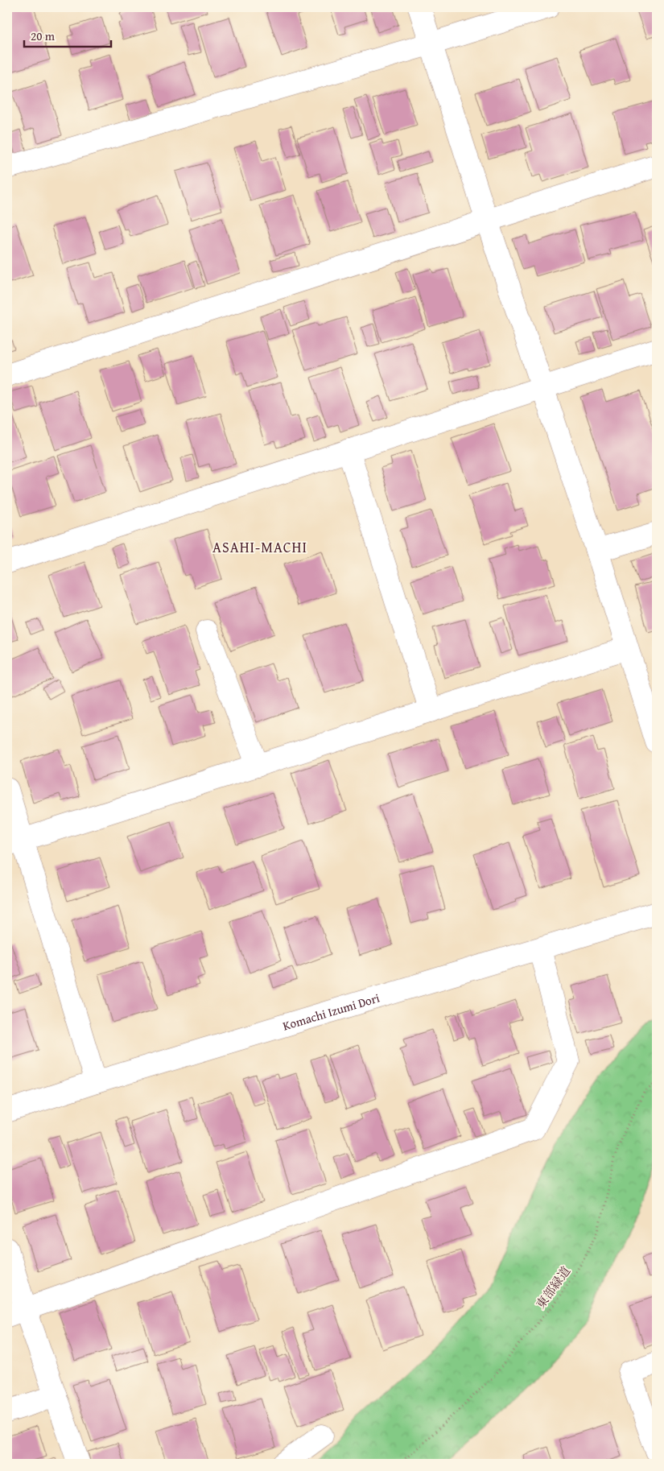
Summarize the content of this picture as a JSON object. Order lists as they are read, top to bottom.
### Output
{
  "streets": {
    "street": ["Komachi Izumi Dori"],
    "path": ["東部緑道"]
  },
  "districts": ["ASAHI-MACHI"],
  "scale_bar": "20 m"
}
